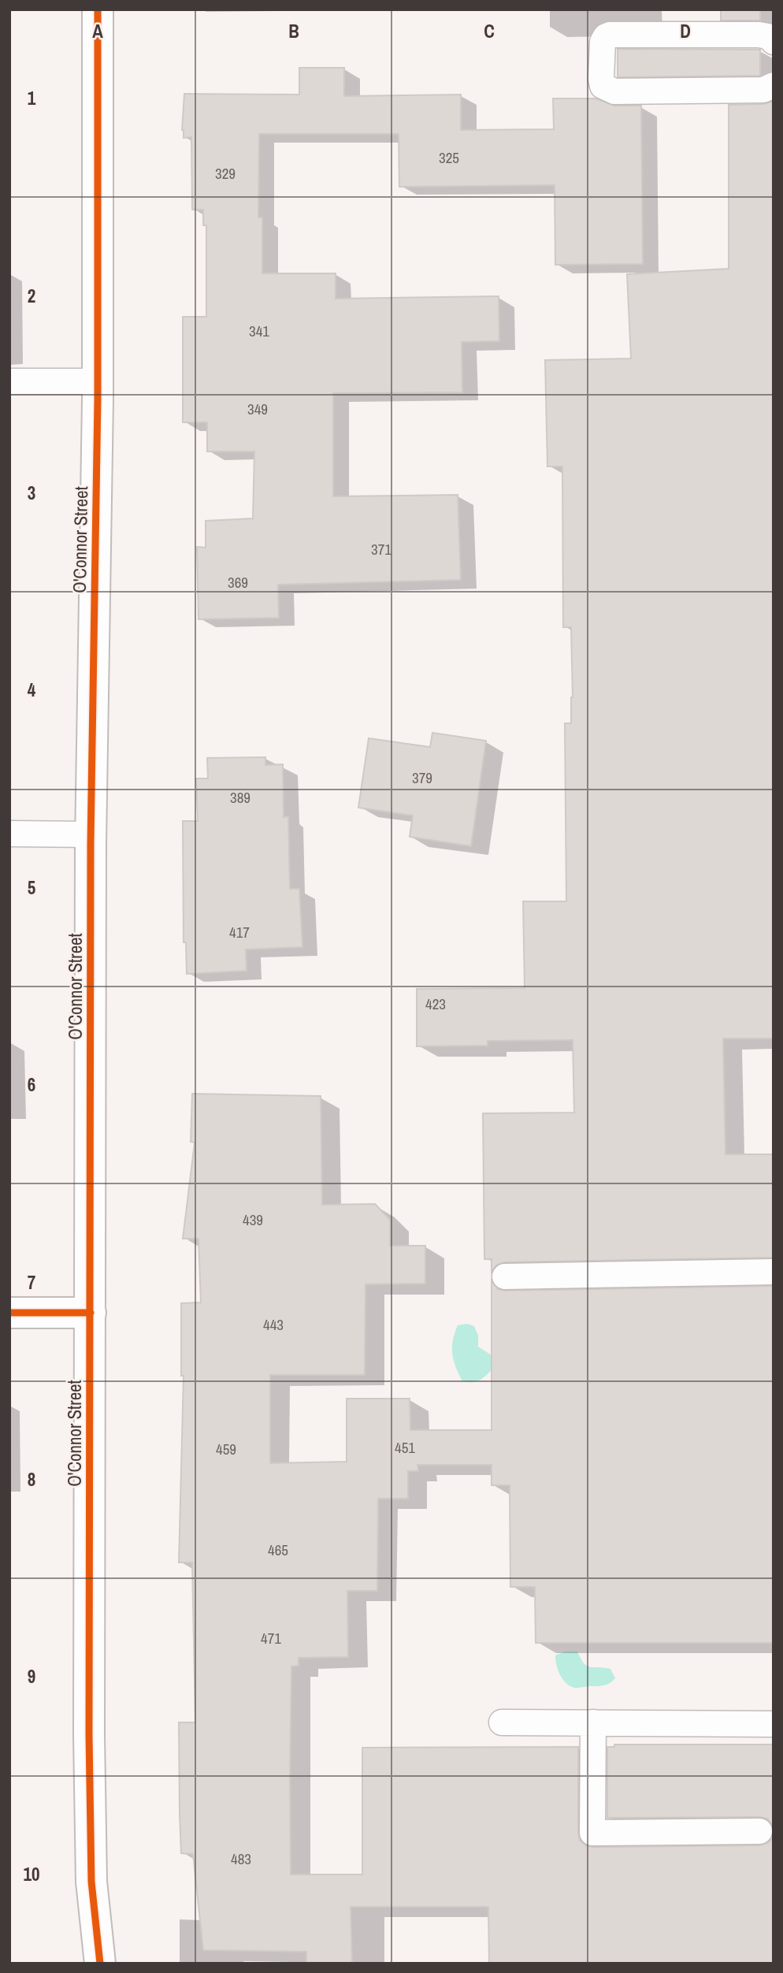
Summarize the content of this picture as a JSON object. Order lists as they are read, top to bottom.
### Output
{
  "streets": {
    "street": ["O'Connor Street"]
  },
  "house_numbers": [
    "325",
    "329",
    "341",
    "349",
    "371",
    "369",
    "379",
    "389",
    "417",
    "423",
    "439",
    "443",
    "451",
    "459",
    "465",
    "471",
    "483"
  ],
  "grid": {
    "columns": [
      "A",
      "B",
      "C",
      "D"
    ],
    "rows": [
      "1",
      "2",
      "3",
      "4",
      "5",
      "6",
      "7",
      "8",
      "9",
      "10"
    ]
  }
}
